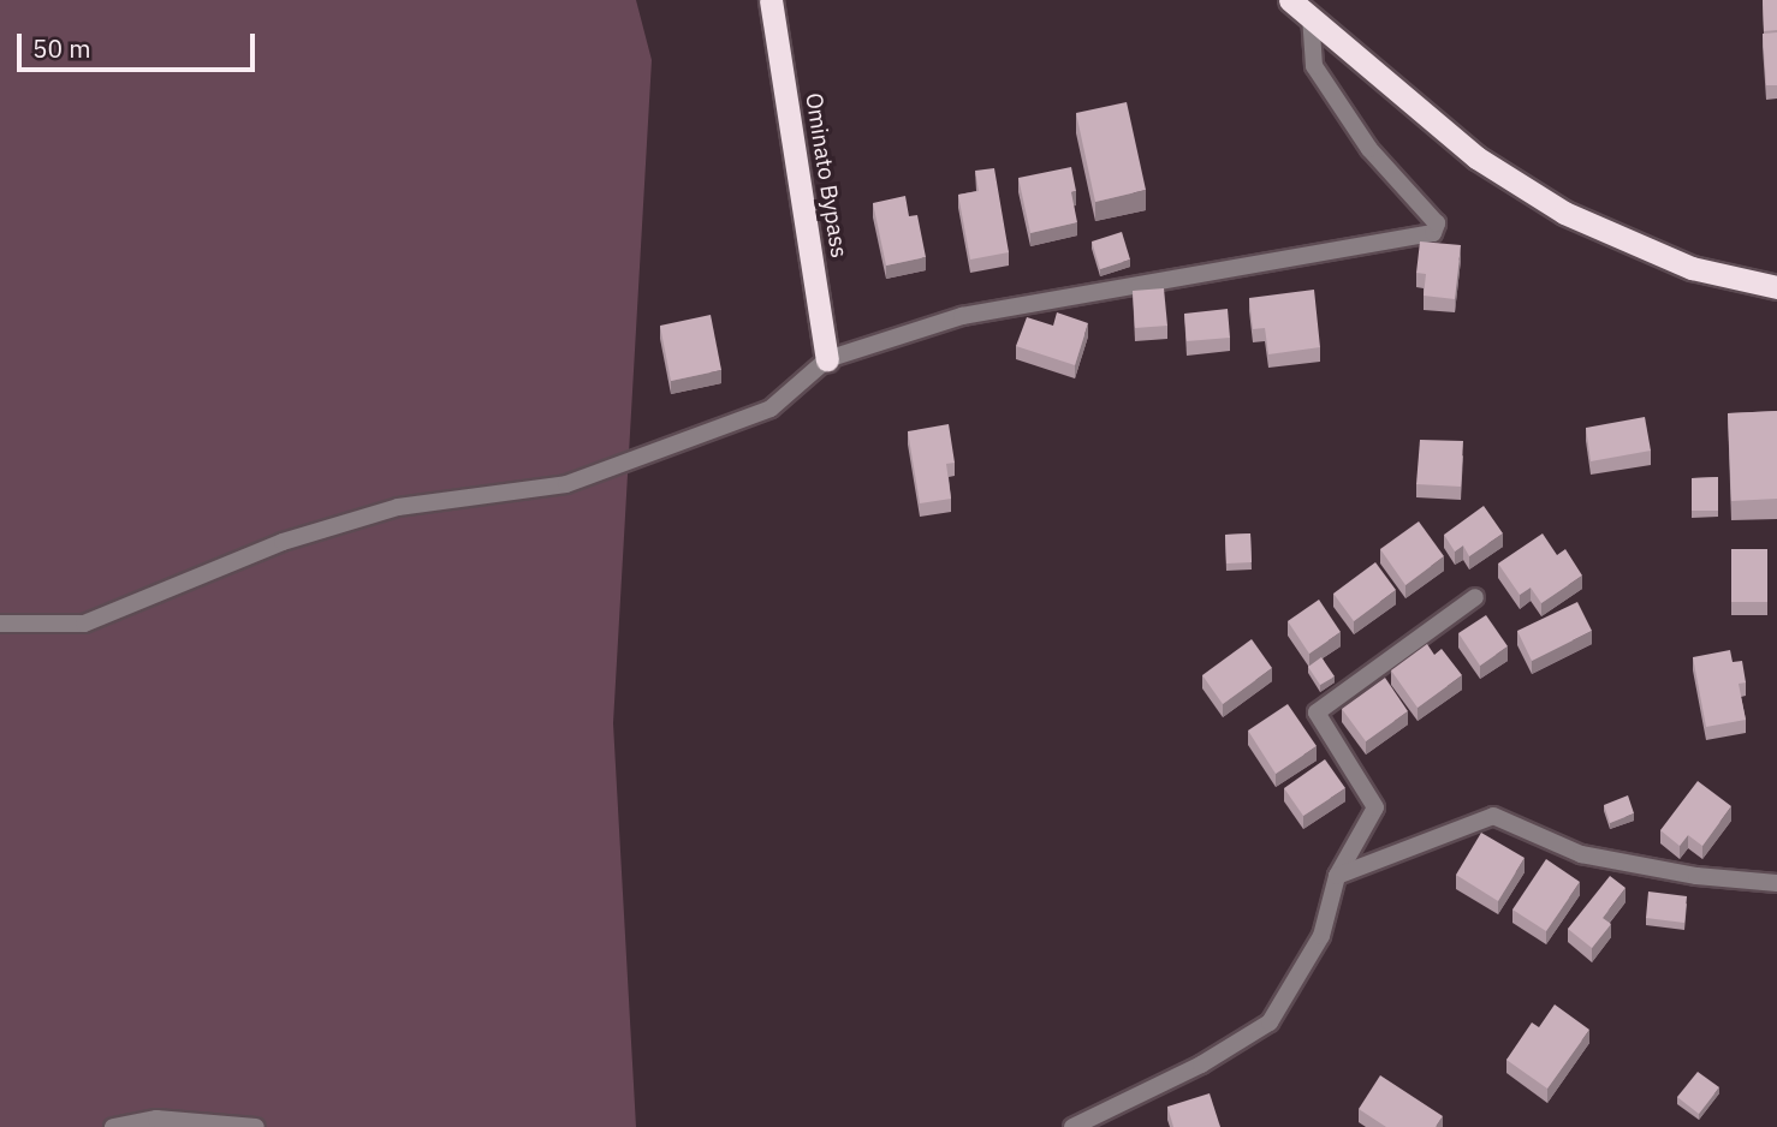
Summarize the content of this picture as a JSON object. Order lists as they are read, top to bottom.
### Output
{
  "streets": {
    "highway": ["Ominato Bypass"]
  },
  "scale_bar": "50 m"
}
